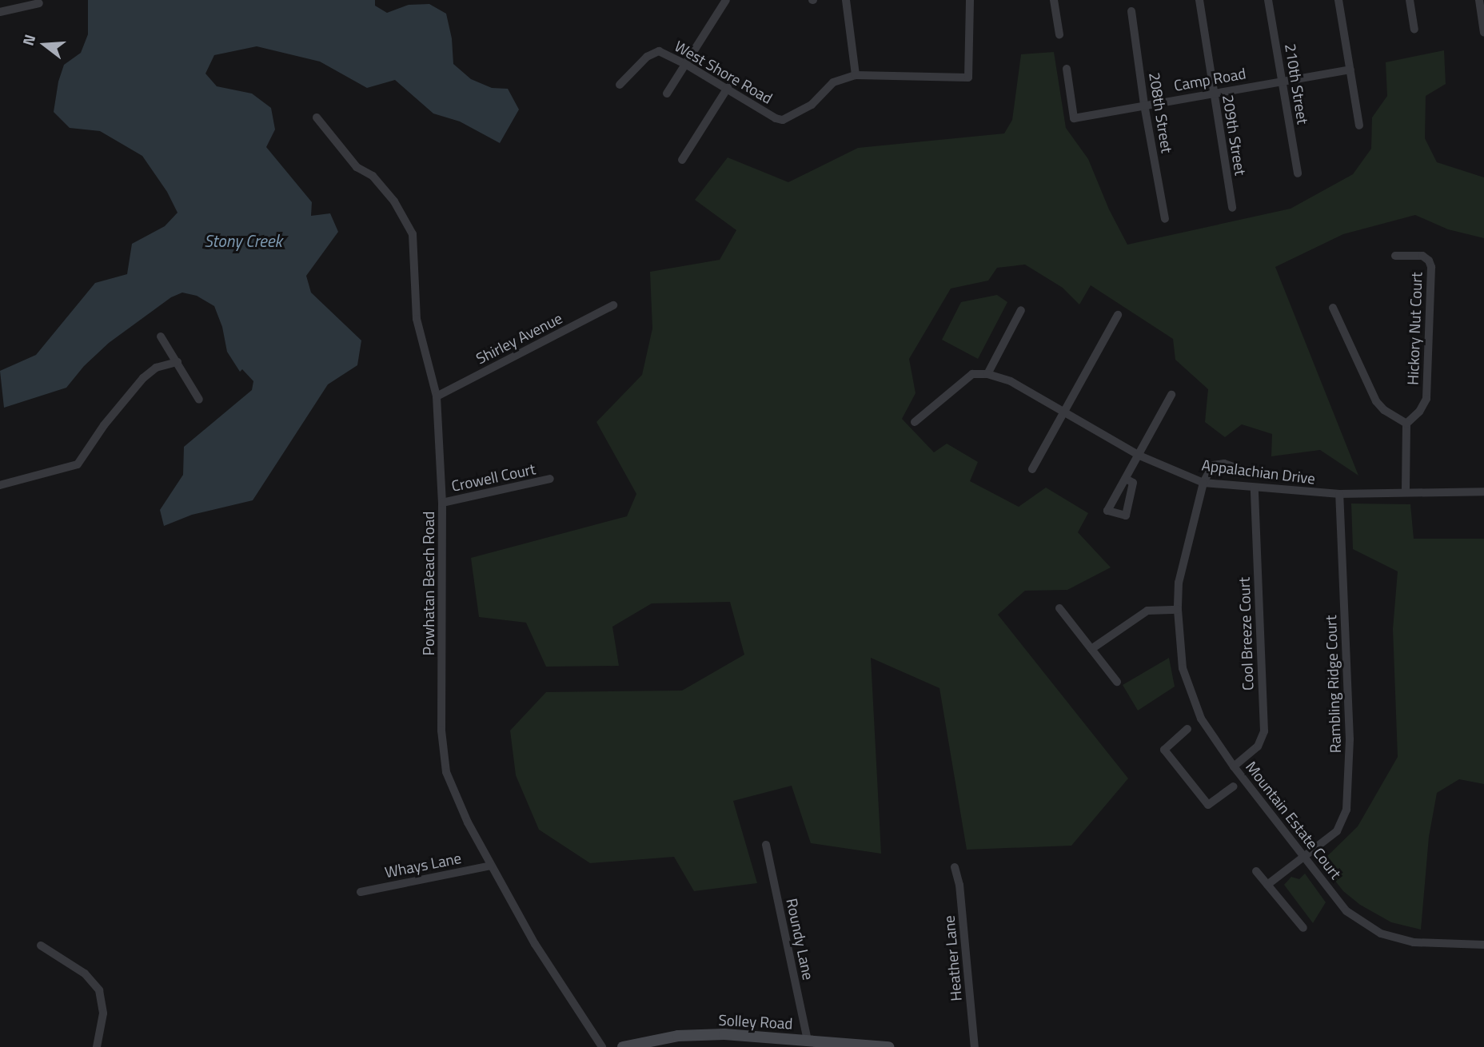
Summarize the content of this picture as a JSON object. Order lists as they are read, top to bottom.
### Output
{
  "streets": {
    "main road": ["Solley Road"],
    "street": [
      "West Shore Road",
      "Camp Road",
      "210th Street",
      "208th Street",
      "209th Street",
      "Hickory Nut Court",
      "Shirley Avenue",
      "Appalachian Drive",
      "Crowell Court",
      "Powhatan Beach Road",
      "Cool Breeze Court",
      "Rambling Ridge Court",
      "Mountain Estate Court",
      "Whays Lane",
      "Roundy Lane",
      "Heather Lane"
    ]
  },
  "crossings": [
    ["Camp Road", "210th Street"],
    ["Camp Road", "208th Street"],
    ["Camp Road", "209th Street"],
    ["Shirley Avenue", "Powhatan Beach Road"],
    ["Appalachian Drive", "Cool Breeze Court"],
    ["Appalachian Drive", "Rambling Ridge Court"],
    ["Appalachian Drive", "Mountain Estate Court"],
    ["Crowell Court", "Powhatan Beach Road"],
    ["Powhatan Beach Road", "Whays Lane"],
    ["Cool Breeze Court", "Mountain Estate Court"],
    ["Rambling Ridge Court", "Mountain Estate Court"],
    ["Roundy Lane", "Solley Road"]
  ],
  "water": ["Stony Creek"],
  "north": "left"
}
